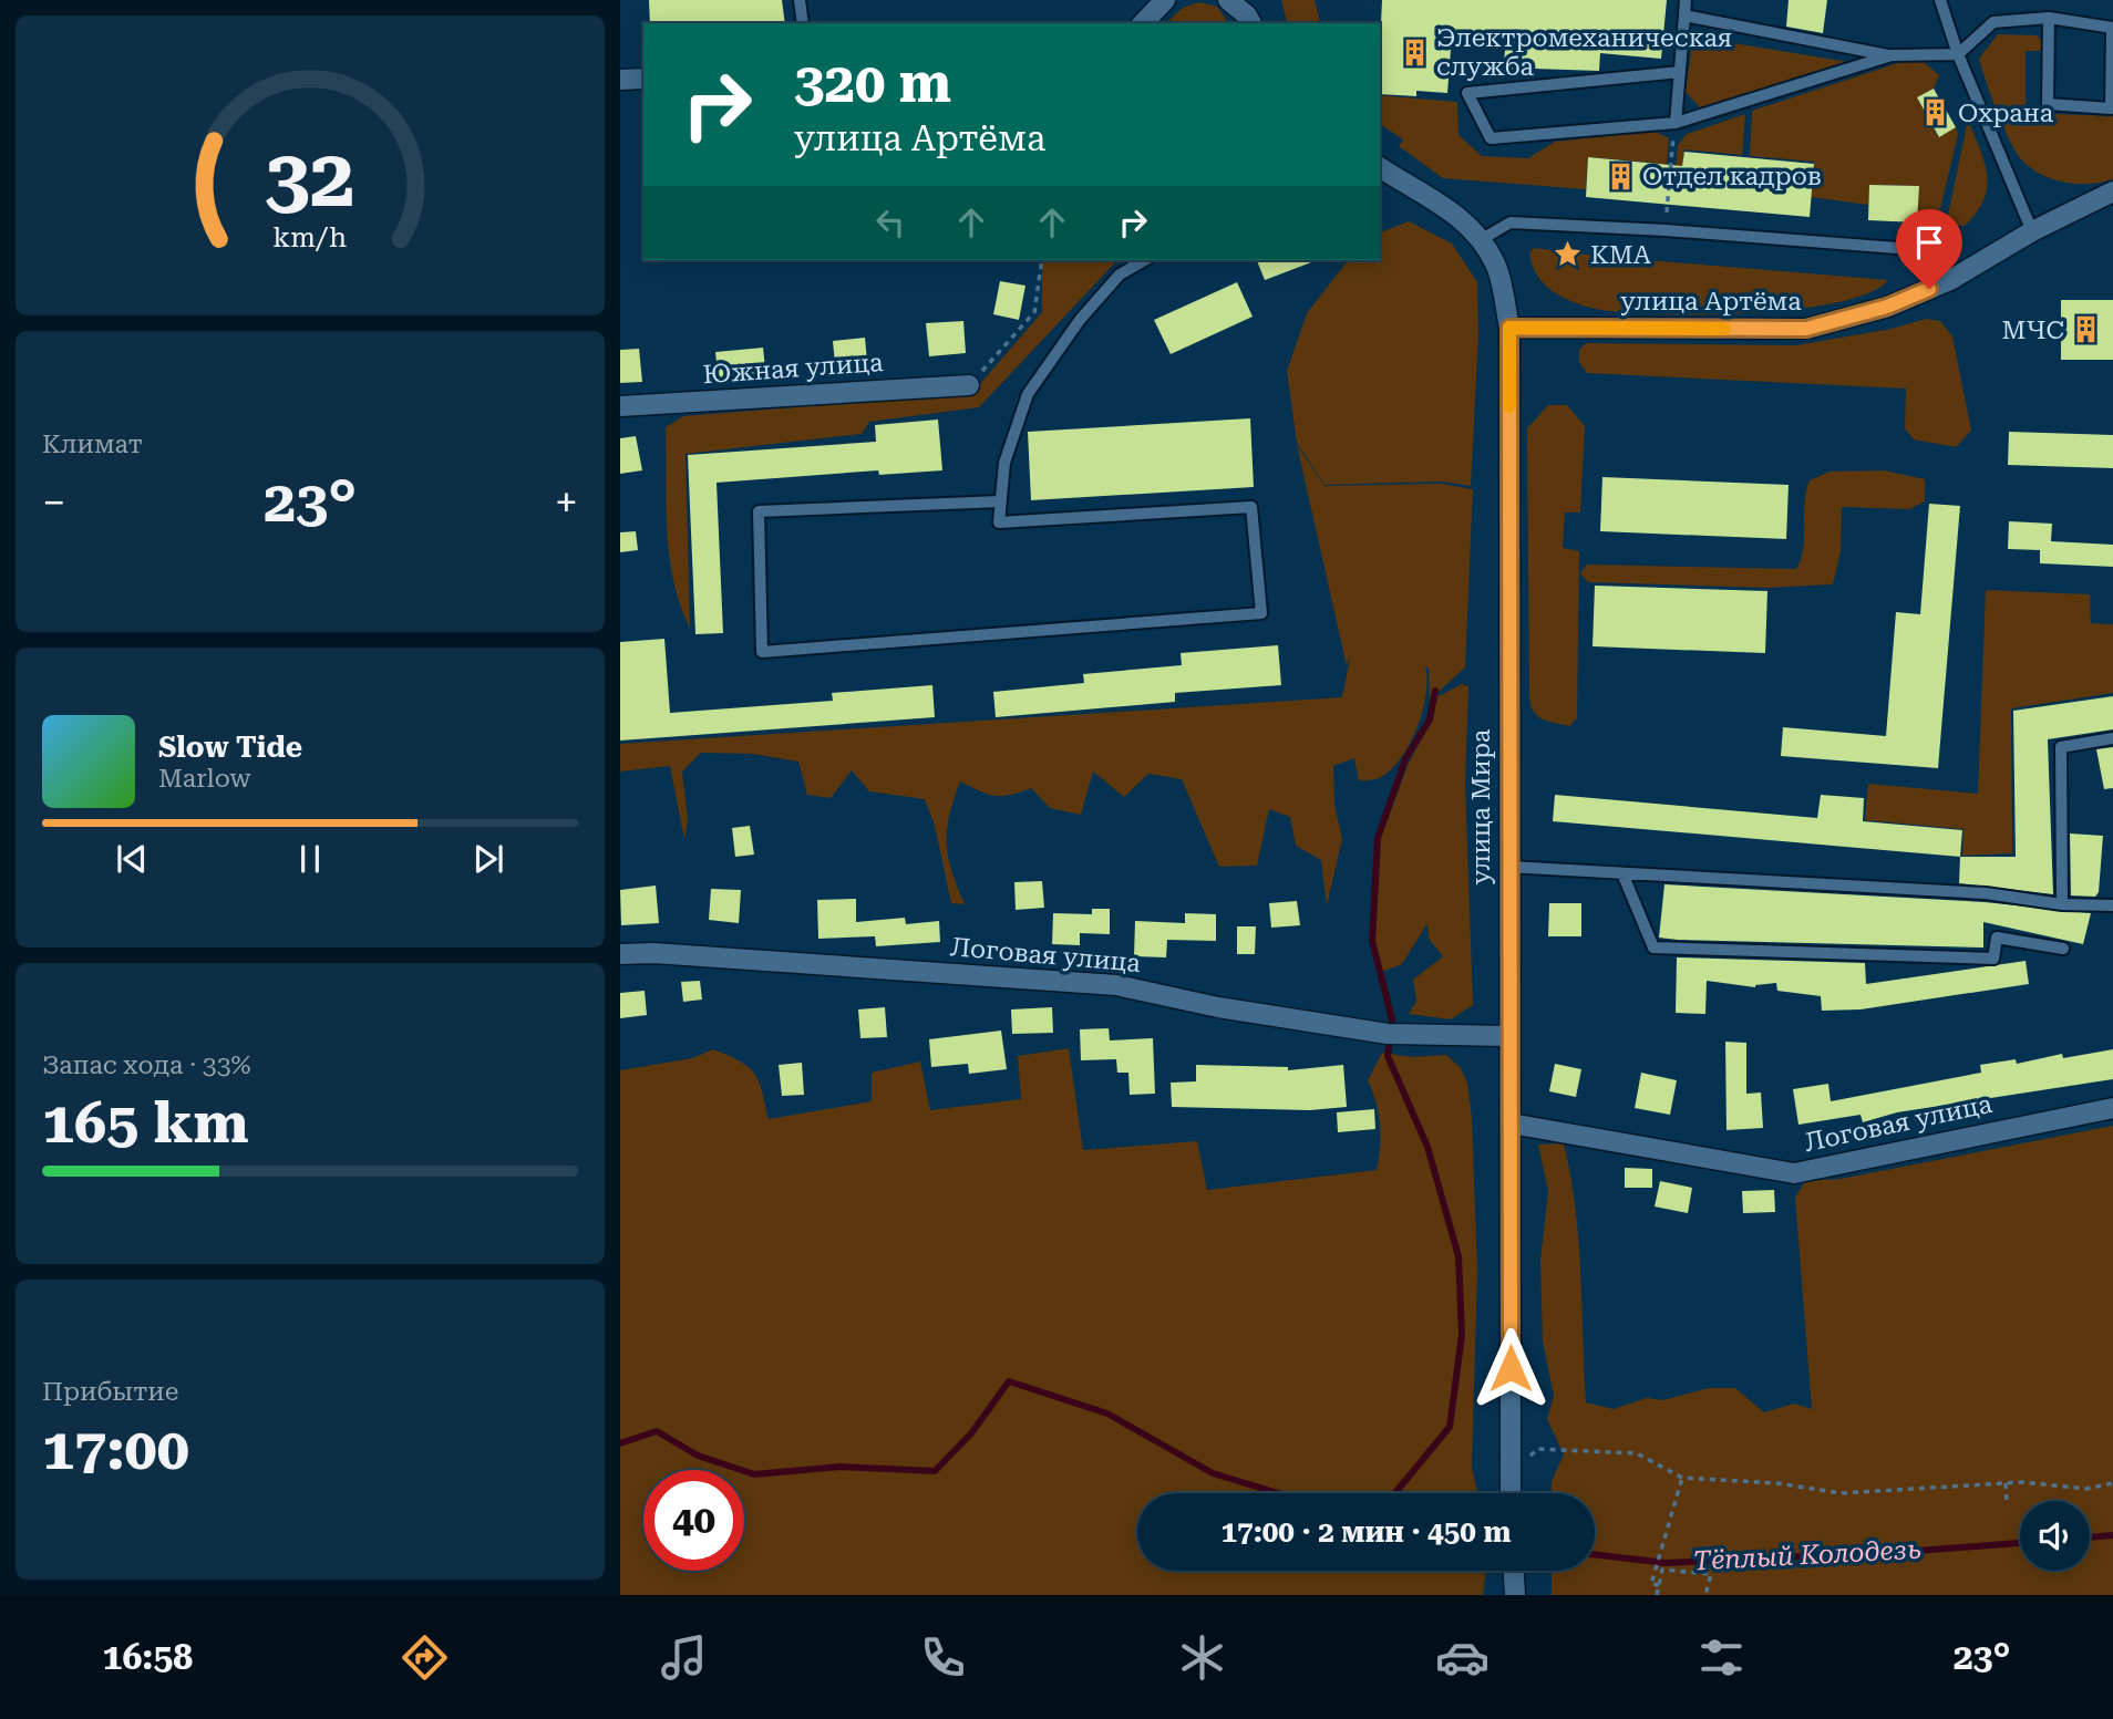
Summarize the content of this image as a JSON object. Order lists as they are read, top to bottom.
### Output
{
  "streets": {
    "street": [
      "улица Артёма",
      "Южная улица",
      "улица Мира",
      "Логовая улица"
    ]
  },
  "crossings": [
    ["улица Артёма", "улица Мира"],
    ["улица Мира", "Логовая улица"]
  ],
  "water": ["Тёплый Колодезь"],
  "places": {
    "building": [
      "Электромеханическая служба",
      "Охрана",
      "Отдел кадров",
      "МЧС"
    ],
    "place": ["КМА"]
  },
  "page": {
    "turn": ["320 m", "улица Артёма"],
    "tile": [
      "Климат",
      ["Запас хода · 33%", "165 km"],
      ["Прибытие", "17:00"]
    ],
    "heat": ["−", "23°", "+"],
    "song": ["Slow Tide", "Marlow"],
    "limit": "40",
    "trip": "17:00 · 2 мин · 450 m",
    "tabs": ["16:58", "23°"],
    "gauge": ["32", "km/h"]
  }
}
